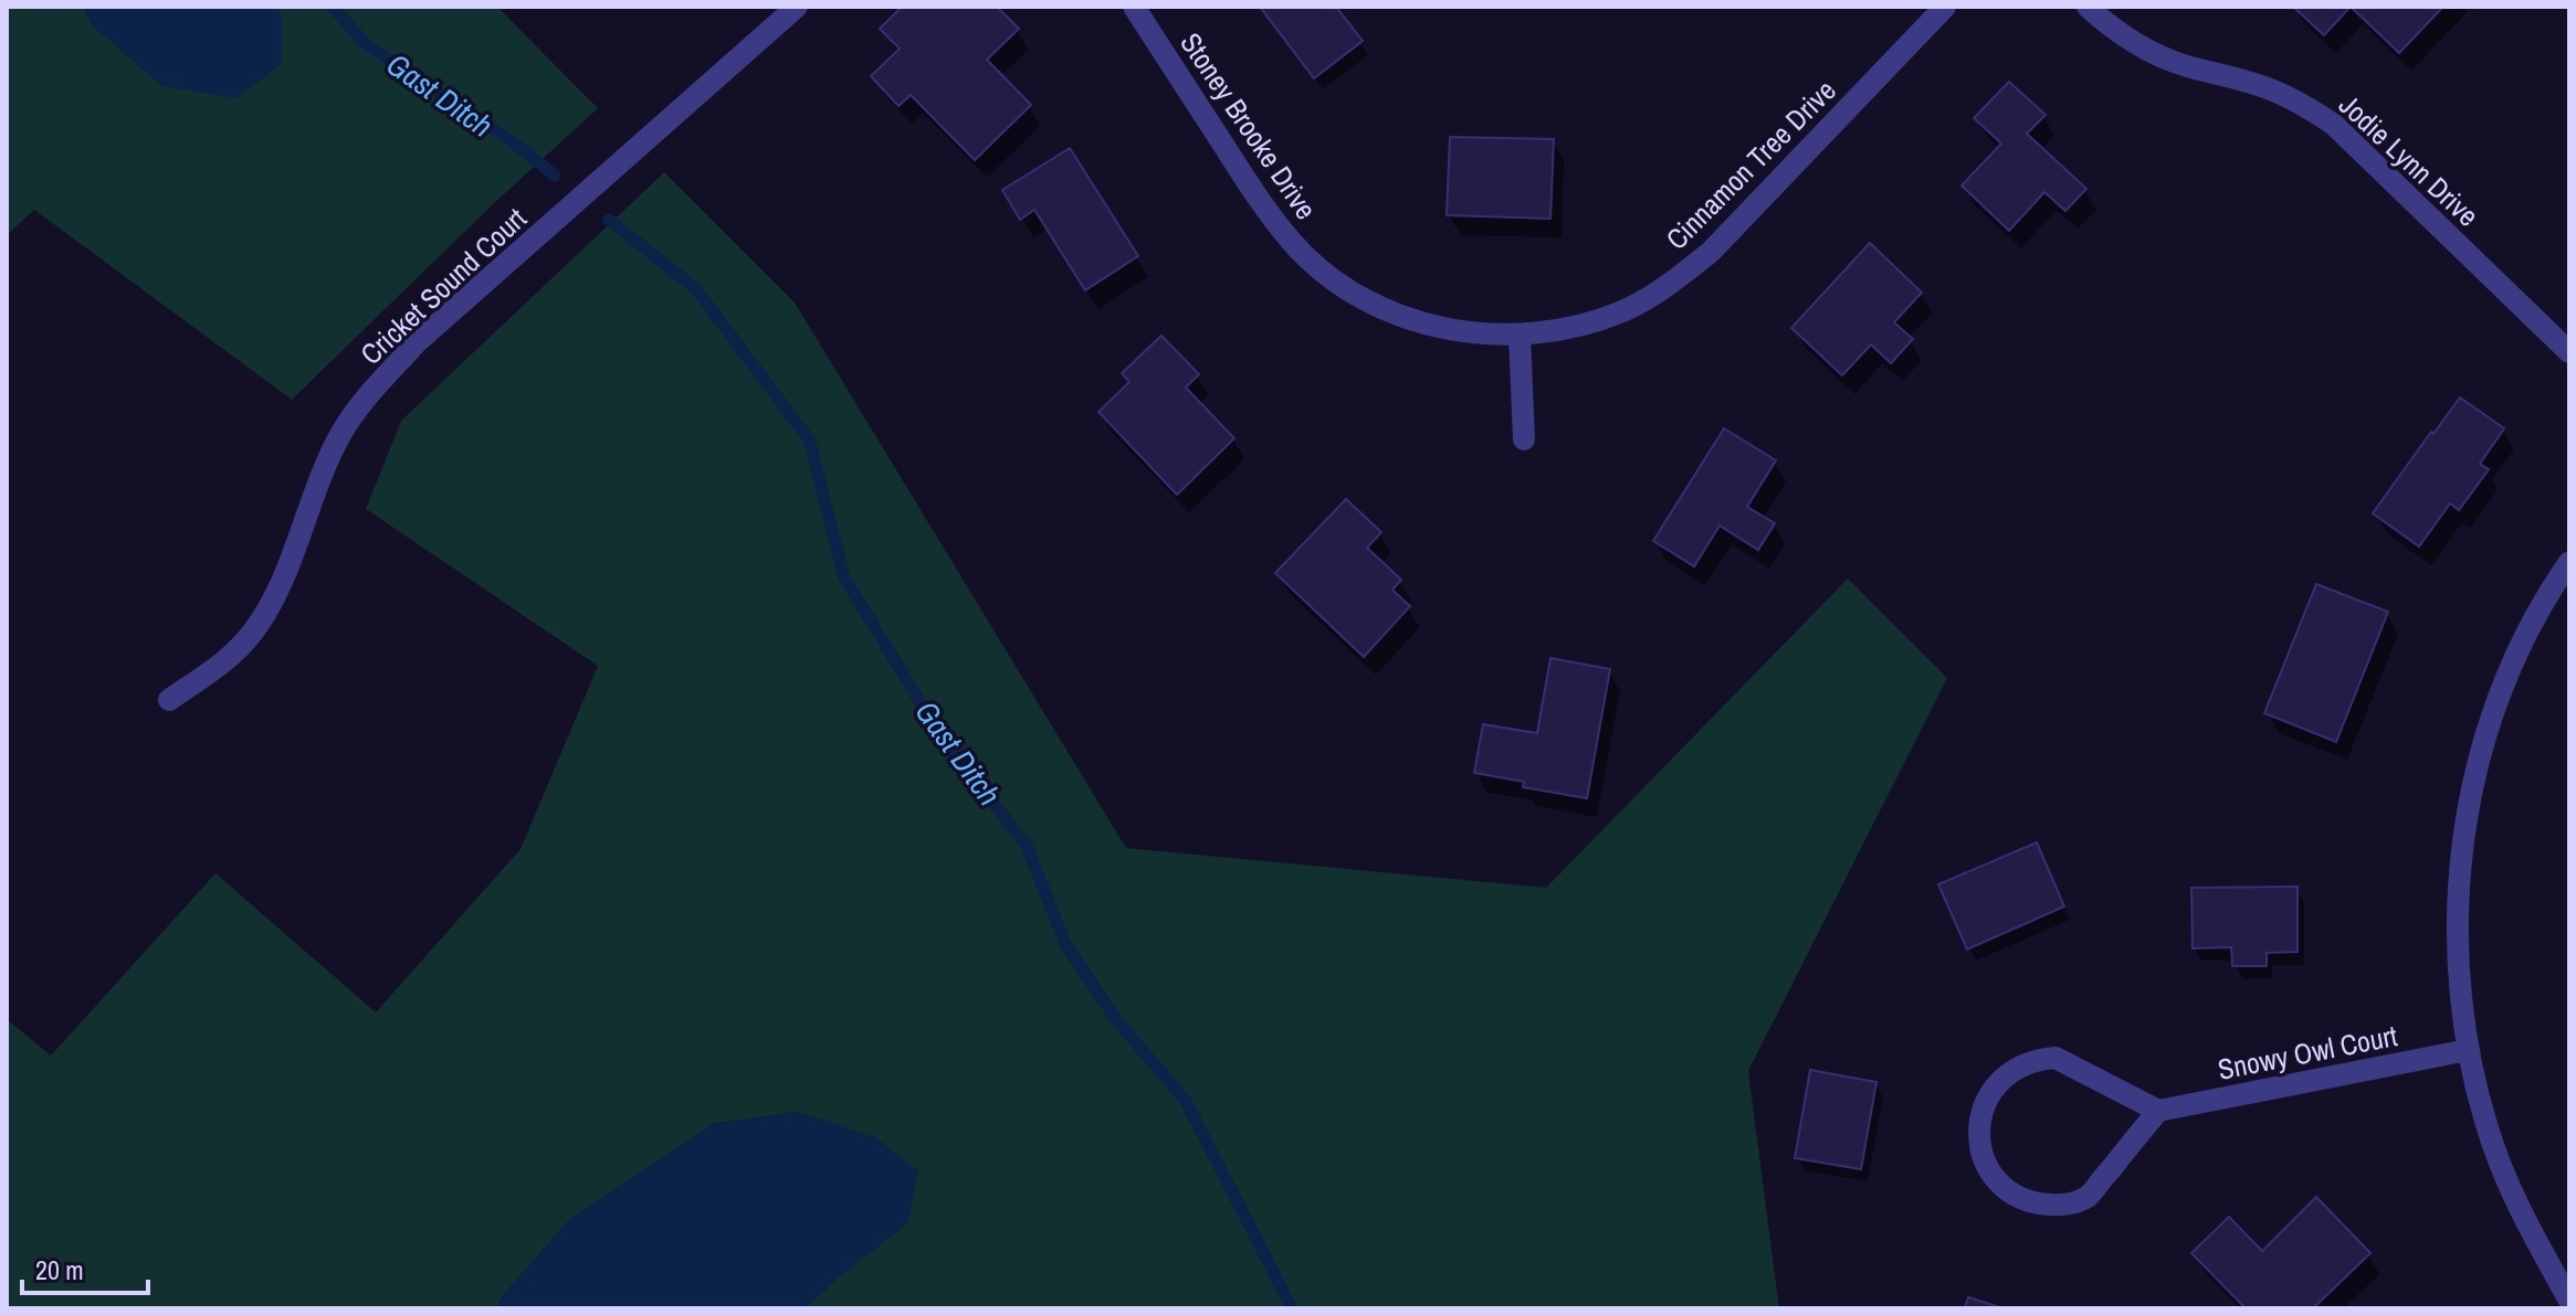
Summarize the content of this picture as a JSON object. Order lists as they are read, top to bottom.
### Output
{
  "streets": {
    "street": [
      "Stoney Brooke Drive",
      "Jodie Lynn Drive",
      "Cinnamon Tree Drive",
      "Cricket Sound Court",
      "Snowy Owl Court"
    ]
  },
  "crossings": [
    ["Stoney Brooke Drive", "Cinnamon Tree Drive"]
  ],
  "water": ["Gast Ditch"],
  "scale_bar": "20 m"
}
